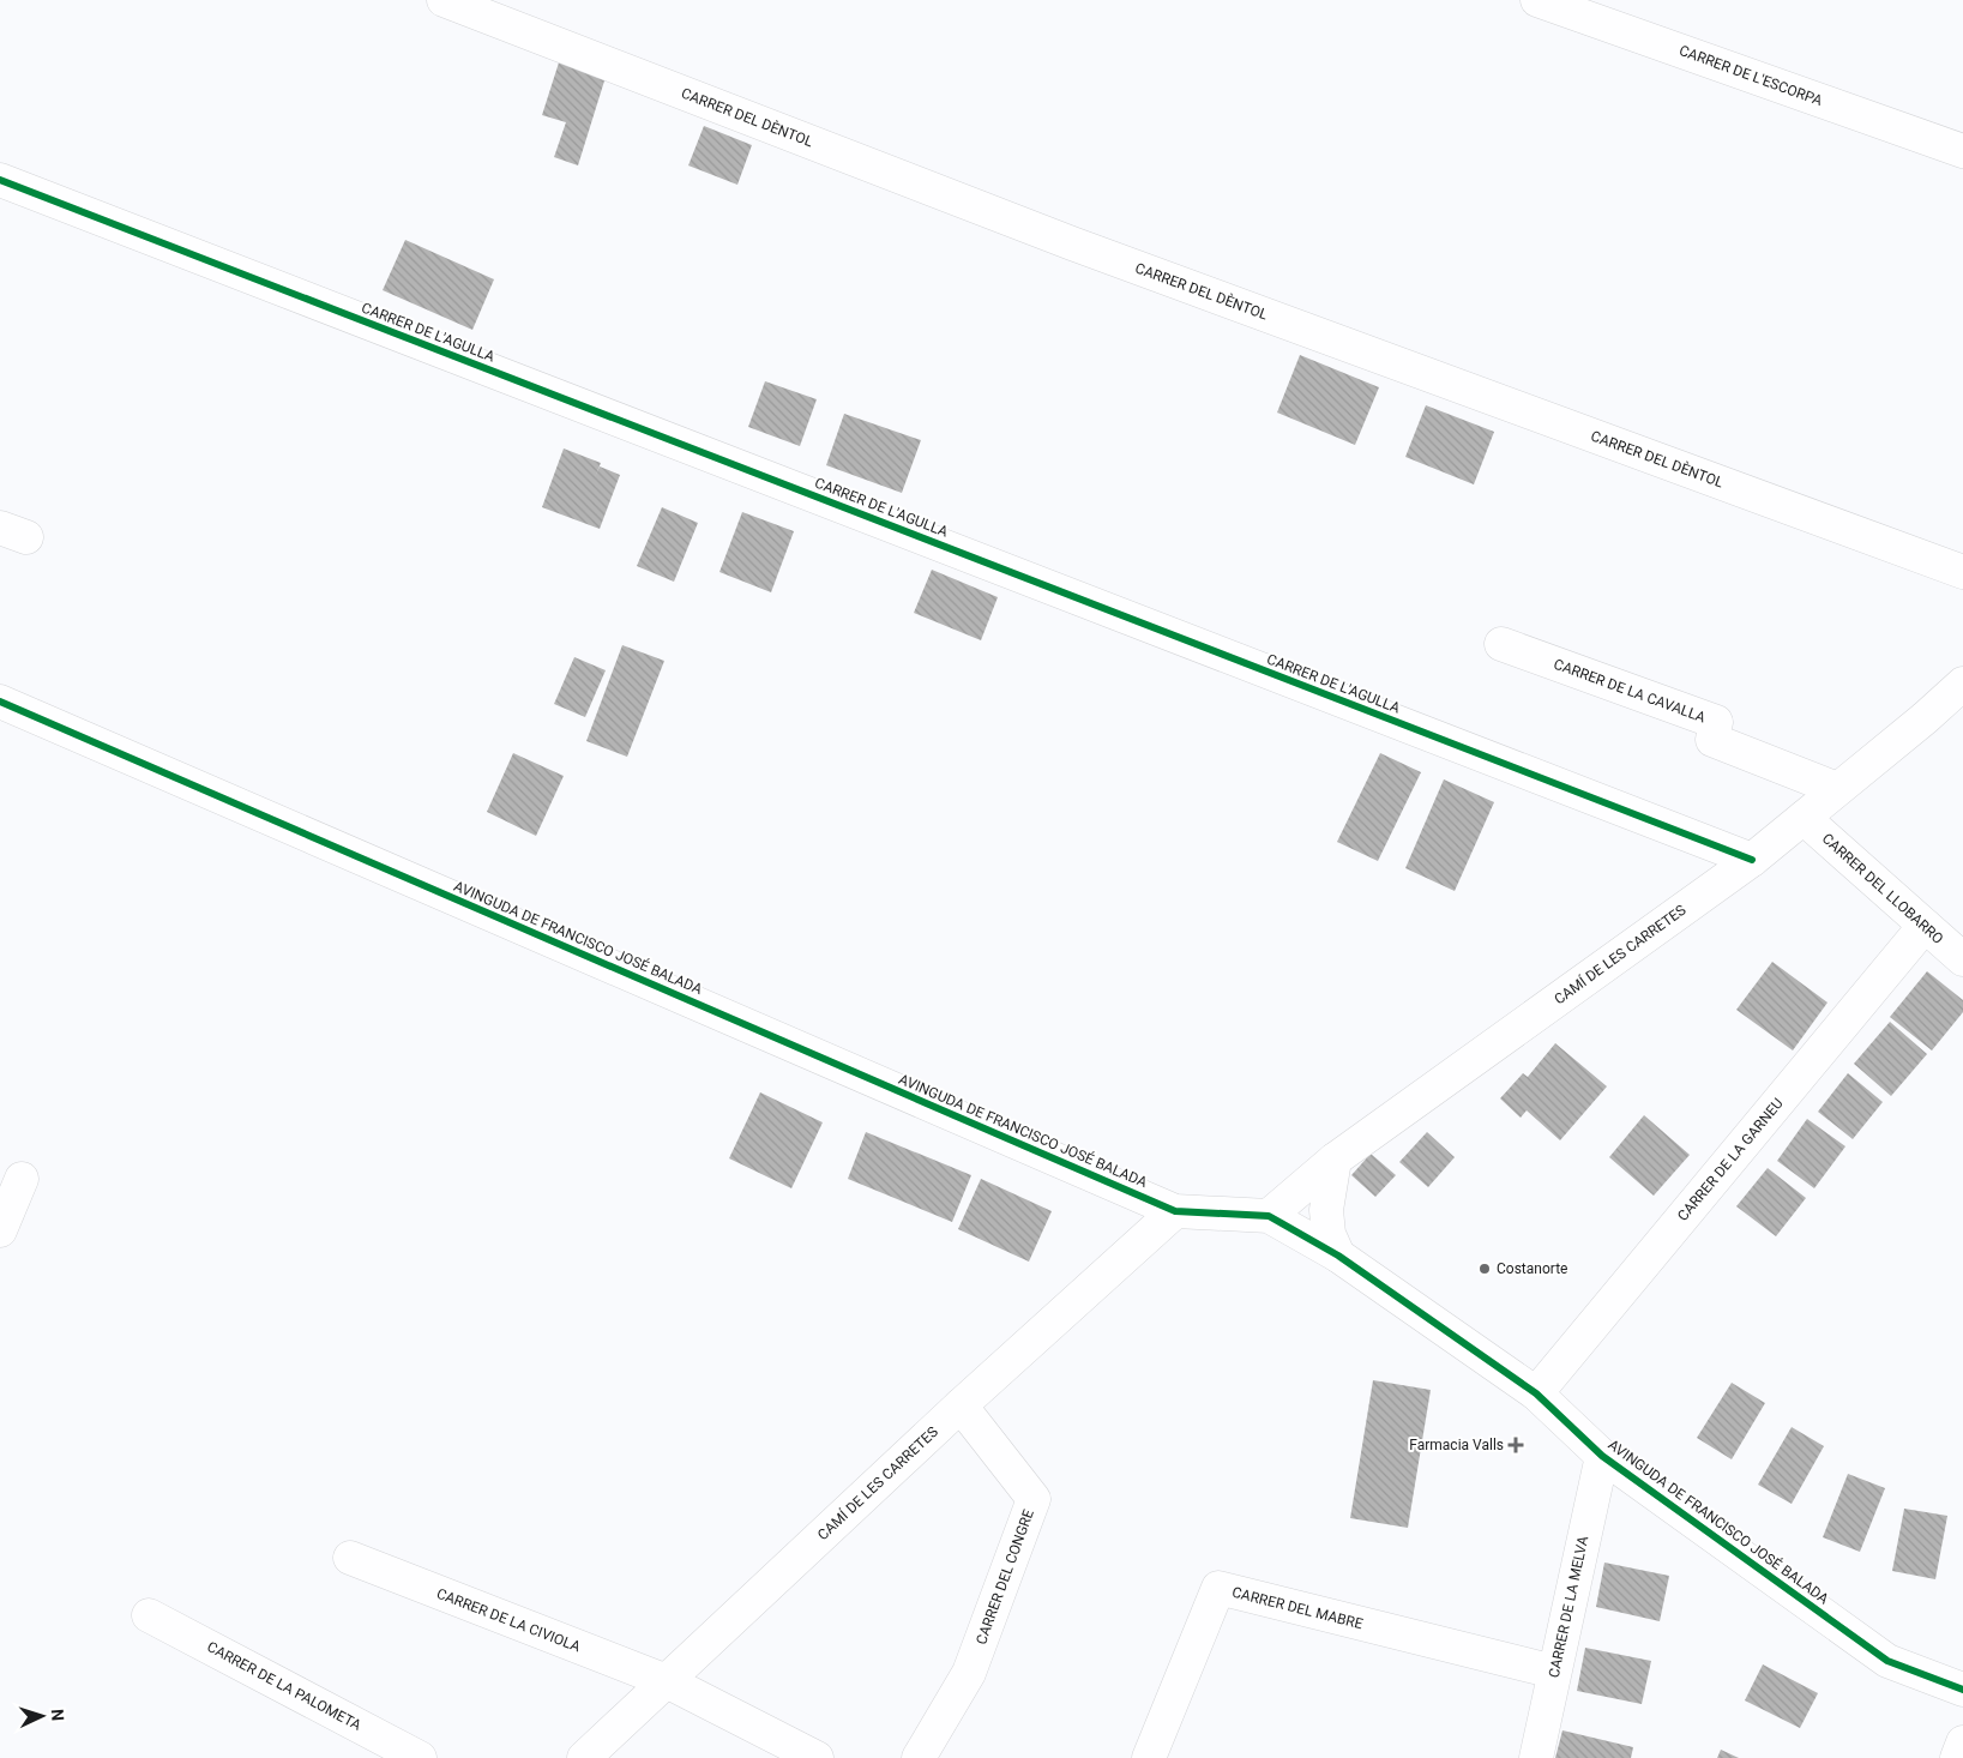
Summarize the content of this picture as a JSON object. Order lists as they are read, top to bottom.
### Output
{
  "streets": {
    "street": [
      "CARRER DE L'ESCORPA",
      "CARRER DEL DÈNTOL",
      "CARRER DE L'AGULLA",
      "CARRER DE LA CAVALLA",
      "CARRER DEL LLOBARRO",
      "AVINGUDA DE FRANCISCO JOSÉ BALADA",
      "CAMÍ DE LES CARRETES",
      "CARRER DE LA GARNEU",
      "CARRER DEL CONGRE",
      "CARRER DE LA MELVA",
      "CARRER DEL MABRE",
      "CARRER DE LA CIVIOLA",
      "CARRER DE LA PALOMETA"
    ]
  },
  "crossings": [
    ["CARRER DE L'AGULLA", "CAMÍ DE LES CARRETES"],
    ["CARRER DE LA CAVALLA", "CAMÍ DE LES CARRETES"],
    ["CARRER DEL LLOBARRO", "CAMÍ DE LES CARRETES"],
    ["CARRER DEL LLOBARRO", "CARRER DE LA GARNEU"],
    ["AVINGUDA DE FRANCISCO JOSÉ BALADA", "CAMÍ DE LES CARRETES"],
    ["AVINGUDA DE FRANCISCO JOSÉ BALADA", "CARRER DE LA GARNEU"],
    ["AVINGUDA DE FRANCISCO JOSÉ BALADA", "CARRER DE LA MELVA"],
    ["CAMÍ DE LES CARRETES", "CARRER DEL CONGRE"],
    ["CAMÍ DE LES CARRETES", "CARRER DE LA CIVIOLA"],
    ["CARRER DE LA MELVA", "CARRER DEL MABRE"]
  ],
  "places": {
    "other": ["Costanorte"],
    "health": ["Farmacia Valls"]
  },
  "north": "right"
}
